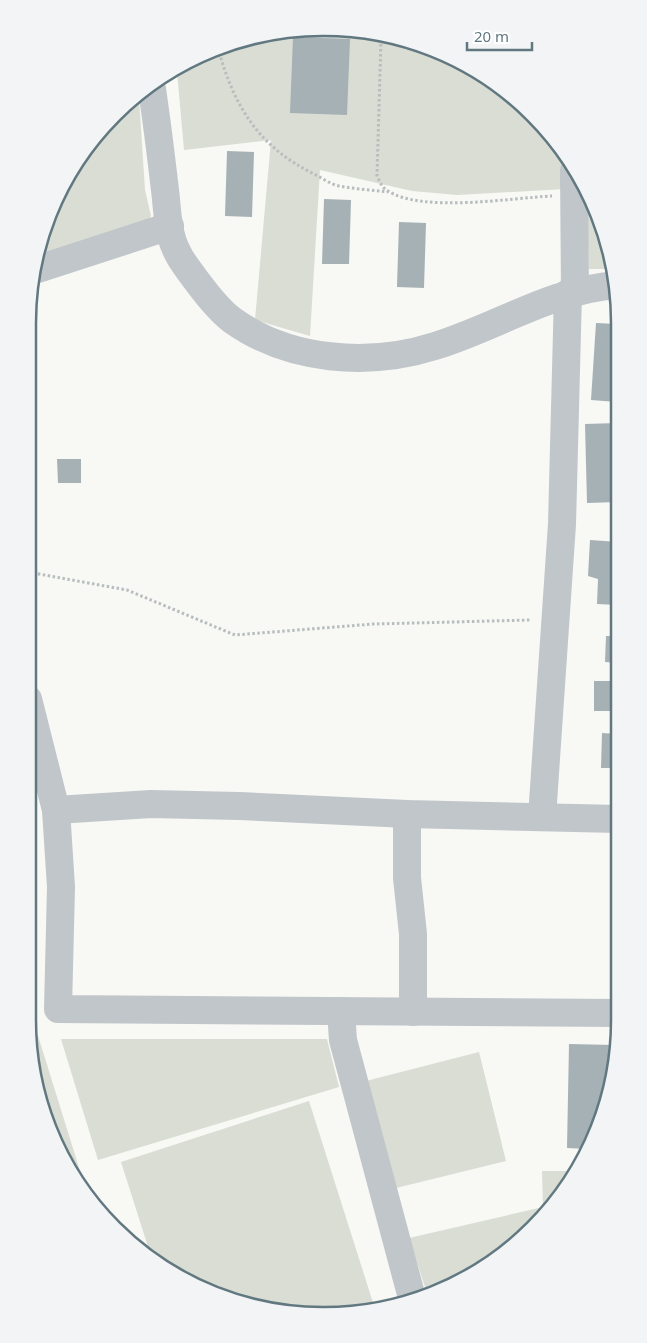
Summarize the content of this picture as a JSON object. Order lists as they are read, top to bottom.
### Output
{
  "scale_bar": "20 m"
}
